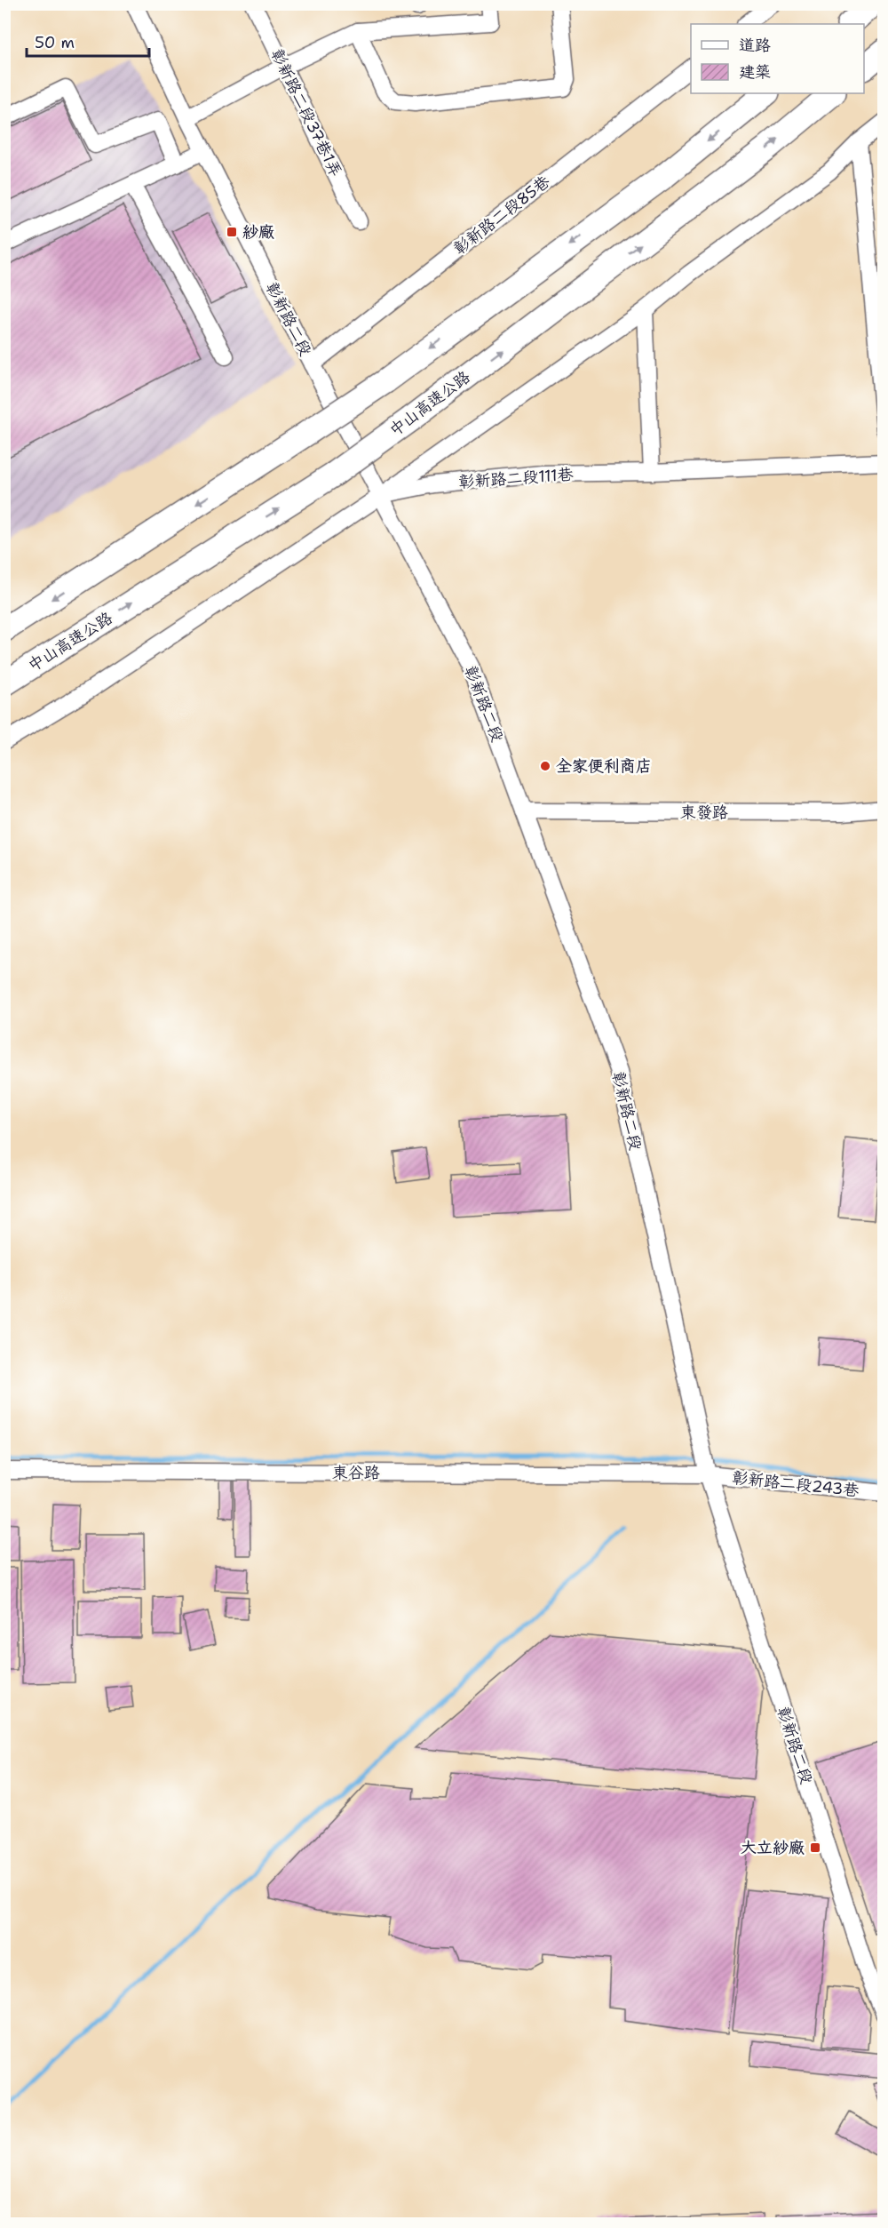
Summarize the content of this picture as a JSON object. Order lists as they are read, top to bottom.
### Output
{
  "streets": {
    "highway": ["中山高速公路"],
    "street": [
      "彰新路二段37巷1弄",
      "彰新路二段85巷",
      "彰新路二段",
      "彰新路二段111巷",
      "東發路",
      "東谷路",
      "彰新路二段243巷"
    ]
  },
  "crossings": [
    ["彰新路二段85巷", "彰新路二段"],
    ["彰新路二段", "彰新路二段111巷"],
    ["彰新路二段", "東發路"],
    ["彰新路二段", "東谷路"],
    ["彰新路二段", "彰新路二段243巷"],
    ["東谷路", "彰新路二段243巷"]
  ],
  "places": {
    "transit": ["紗廠", "大立紗廠"],
    "other": ["全家便利商店"]
  },
  "legend": ["道路", "建築"],
  "scale_bar": "50 m"
}
